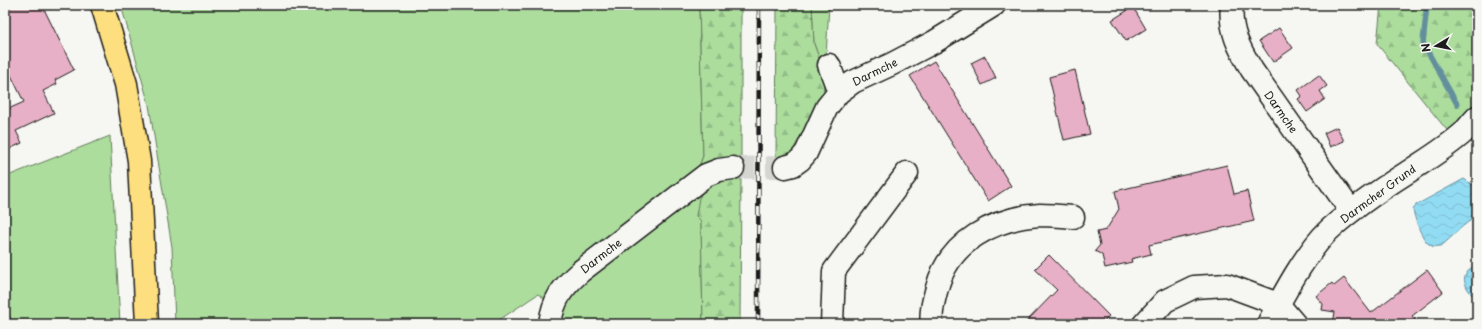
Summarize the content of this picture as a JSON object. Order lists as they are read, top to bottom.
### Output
{
  "streets": {
    "street": ["Darmche", "Darmcher Grund"]
  },
  "crossings": [
    ["Darmche", "Darmcher Grund"]
  ],
  "north": "left"
}
